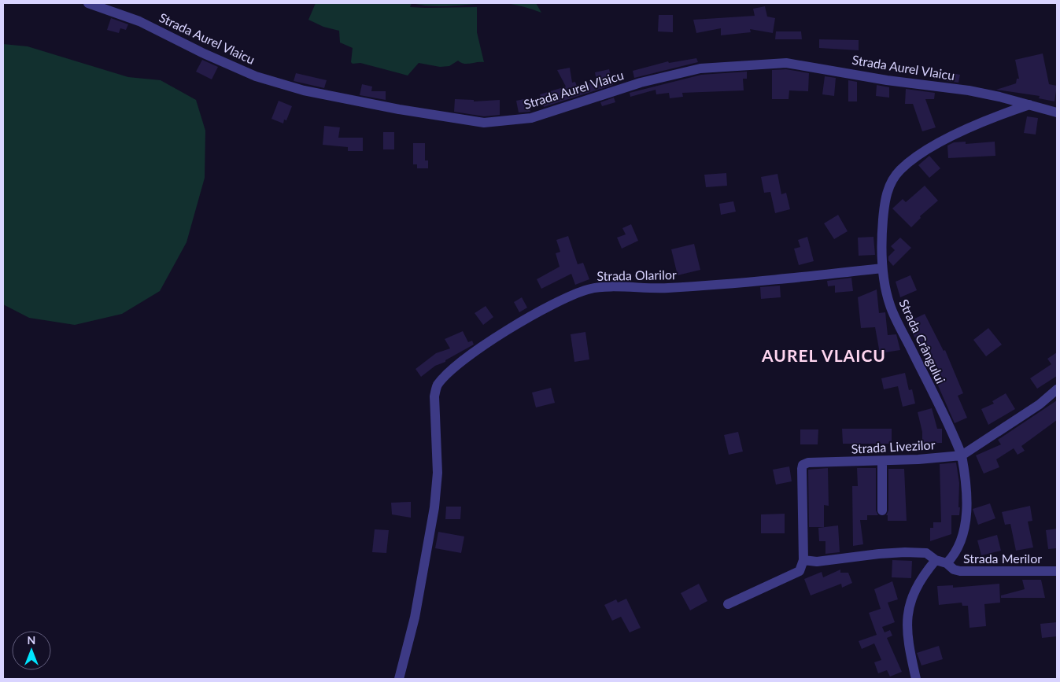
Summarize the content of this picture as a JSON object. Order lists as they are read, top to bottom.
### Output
{
  "streets": {
    "street": [
      "Strada Aurel Vlaicu",
      "Strada Olarilor",
      "Strada Crângului",
      "Strada Livezilor",
      "Strada Merilor"
    ]
  },
  "crossings": [
    ["Strada Aurel Vlaicu", "Strada Crângului"],
    ["Strada Olarilor", "Strada Crângului"],
    ["Strada Crângului", "Strada Livezilor"],
    ["Strada Crângului", "Strada Merilor"],
    ["Strada Livezilor", "Strada Merilor"]
  ],
  "districts": ["AUREL VLAICU"],
  "north": "top"
}
